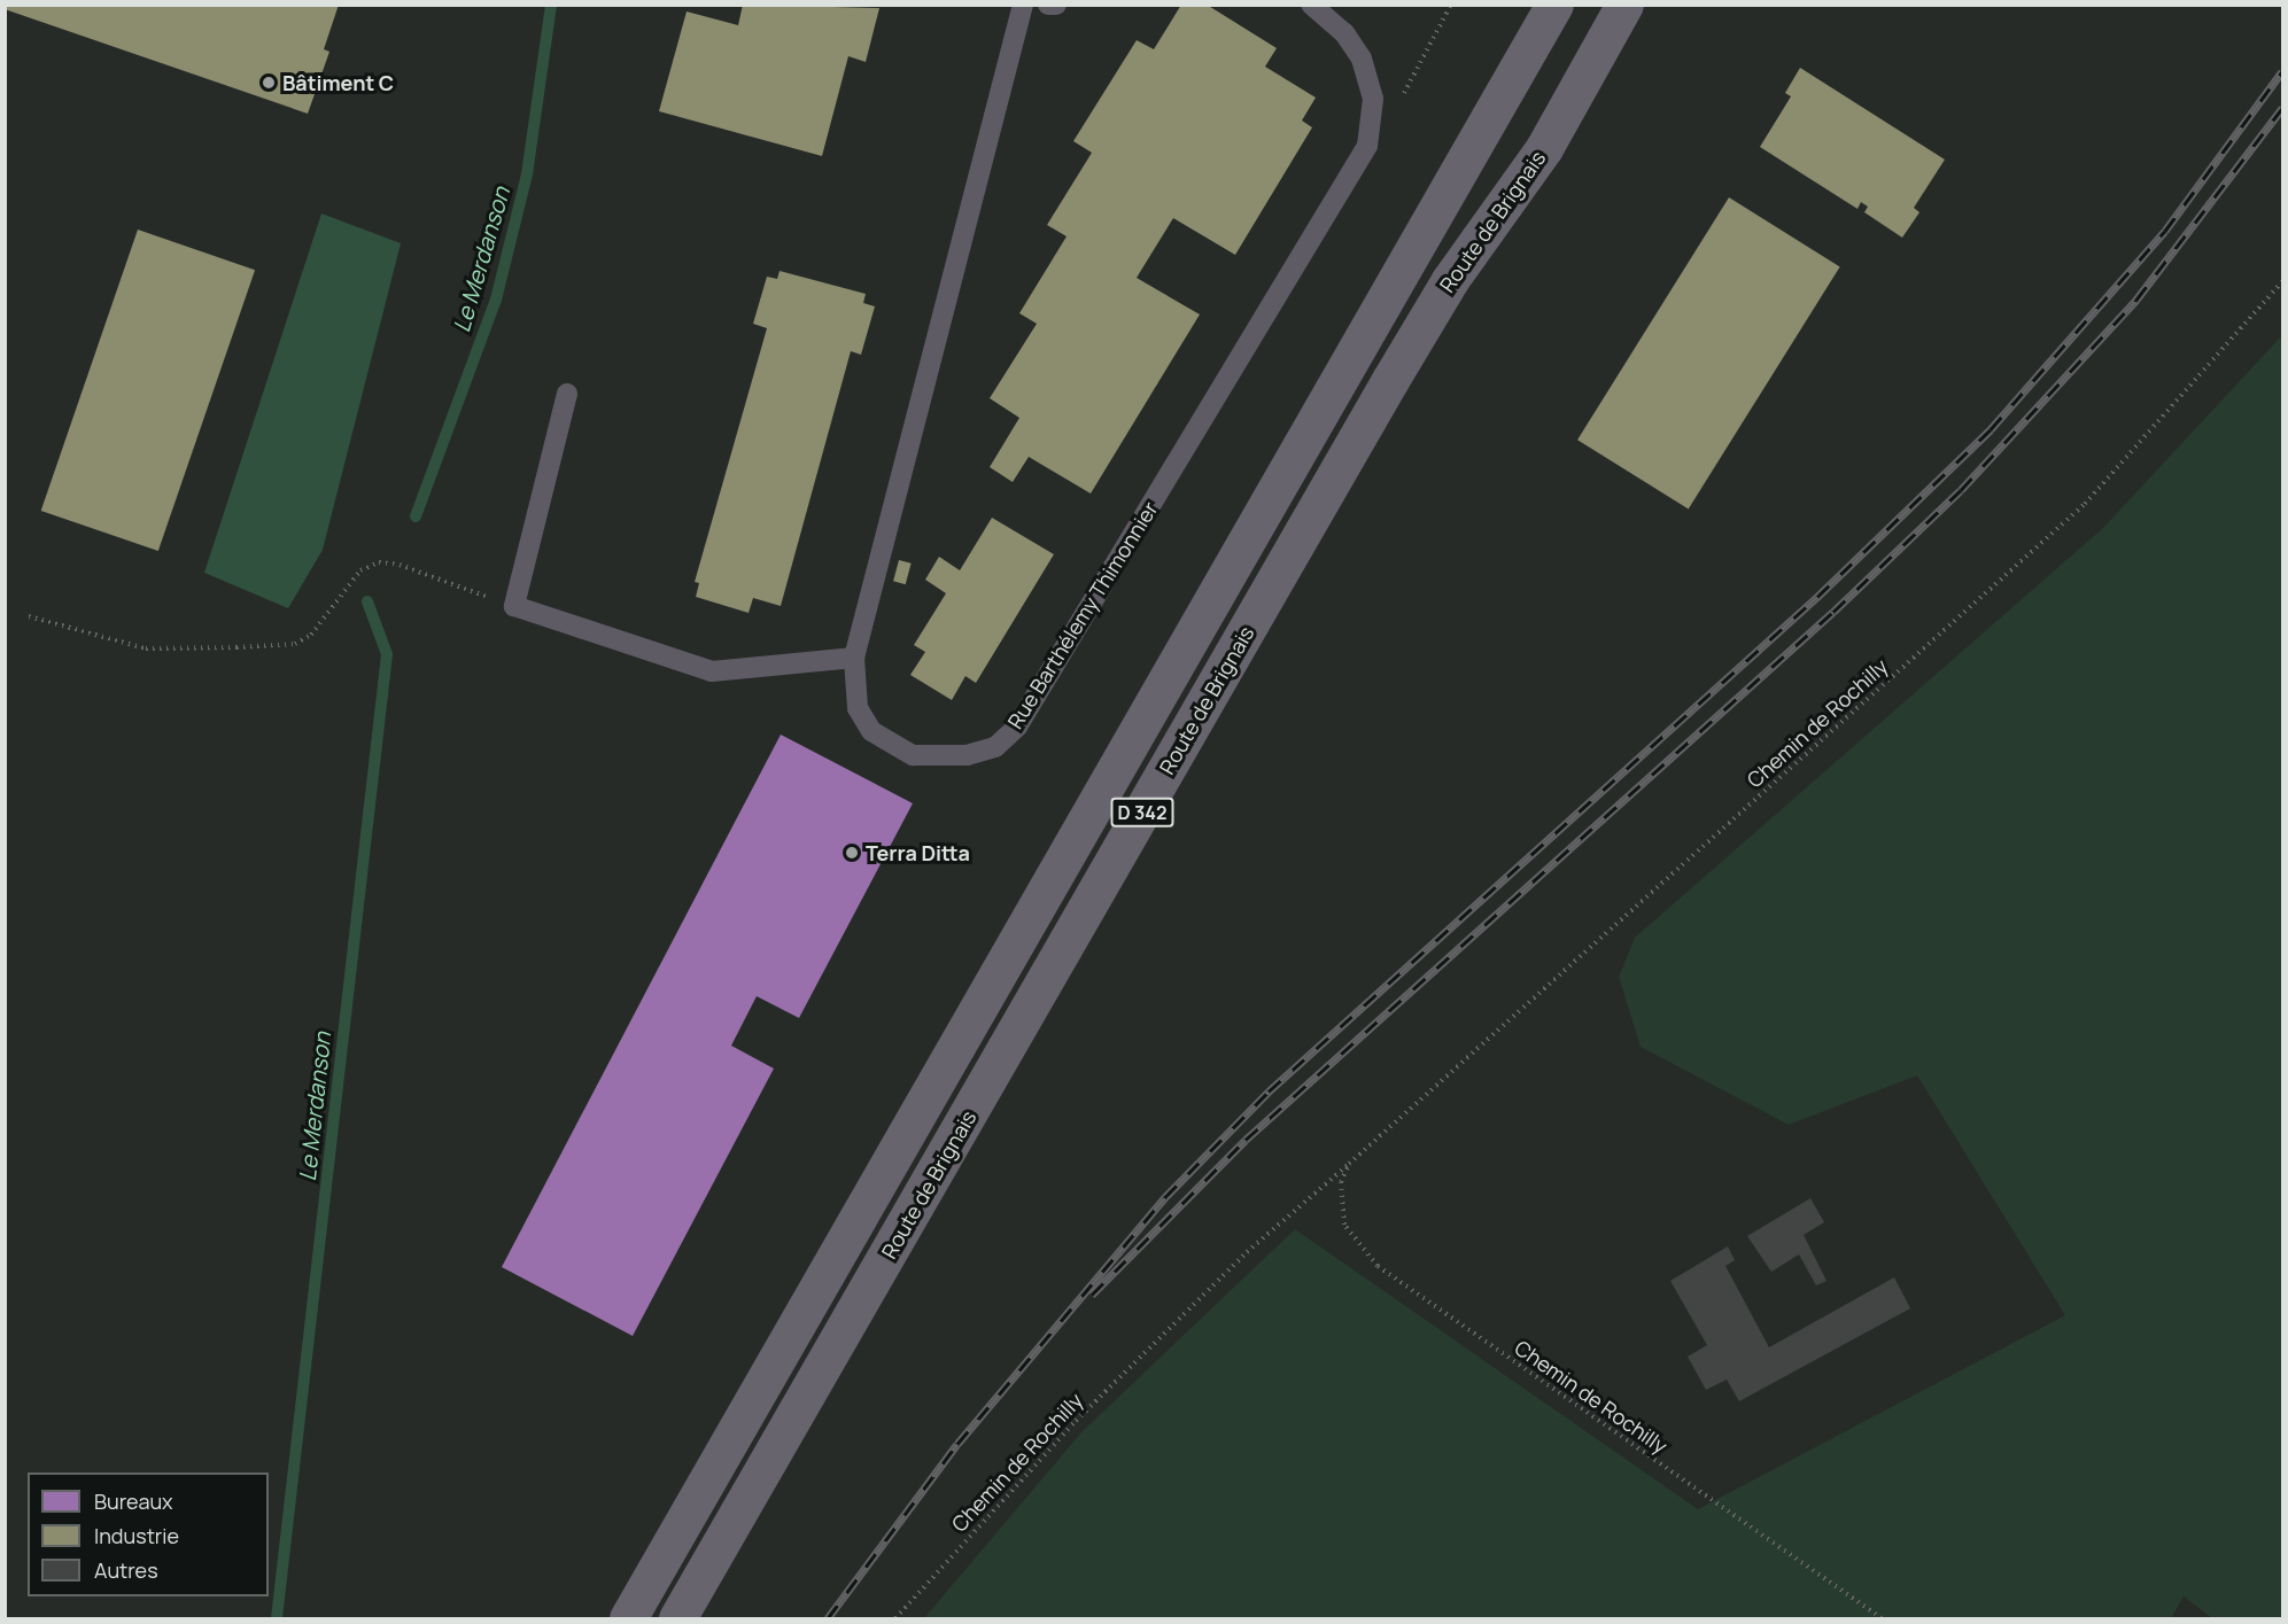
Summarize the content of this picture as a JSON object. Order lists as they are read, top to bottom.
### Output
{
  "streets": {
    "main road": ["Route de Brignais", "D 342"],
    "lane": ["Rue Barthélemy Thimonnier"],
    "path": ["Chemin de Rochilly"]
  },
  "water": ["Le Merdanson"],
  "places": ["Bâtiment C", "Terra Ditta"],
  "legend": ["Bureaux", "Industrie", "Autres"]
}
